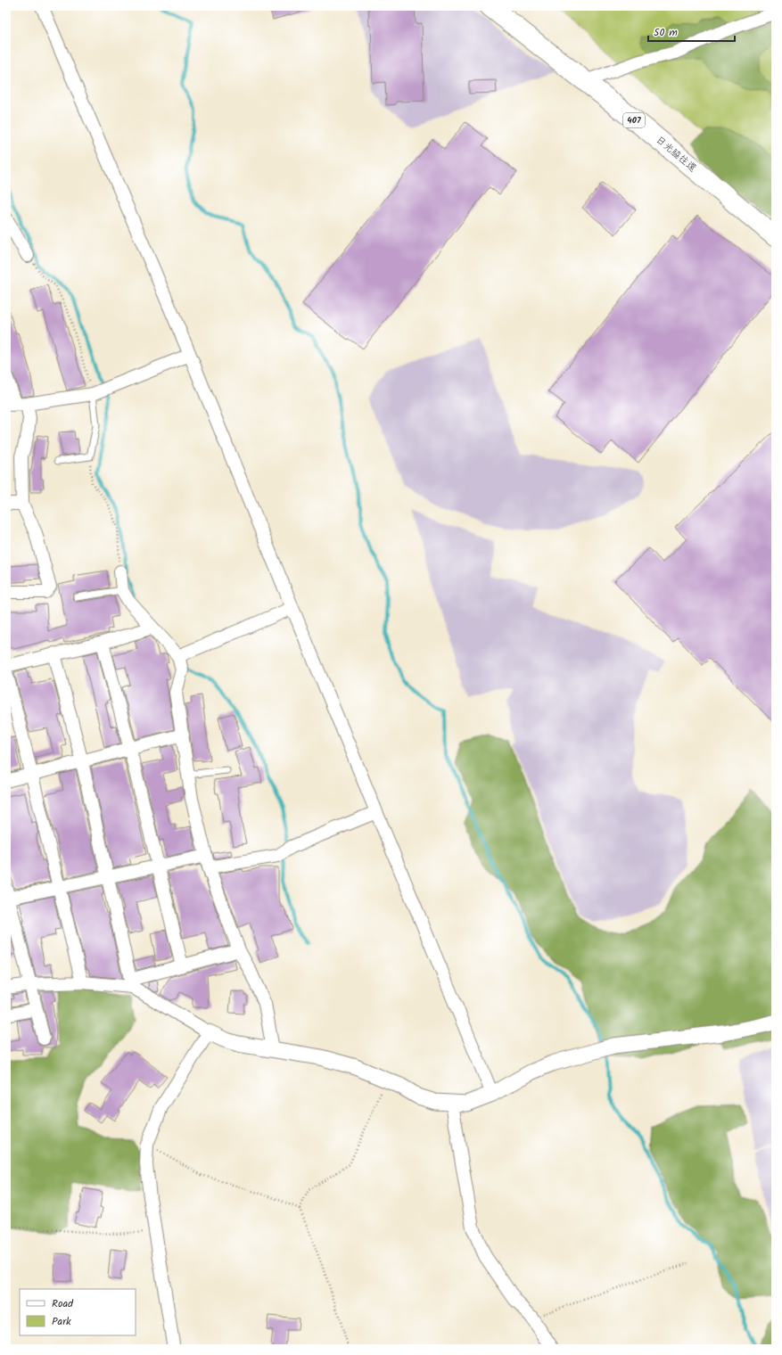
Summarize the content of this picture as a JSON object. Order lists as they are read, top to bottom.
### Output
{
  "streets": {
    "highway": ["407", "日光脇往還"]
  },
  "legend": ["Road", "Park"],
  "scale_bar": "50 m"
}
